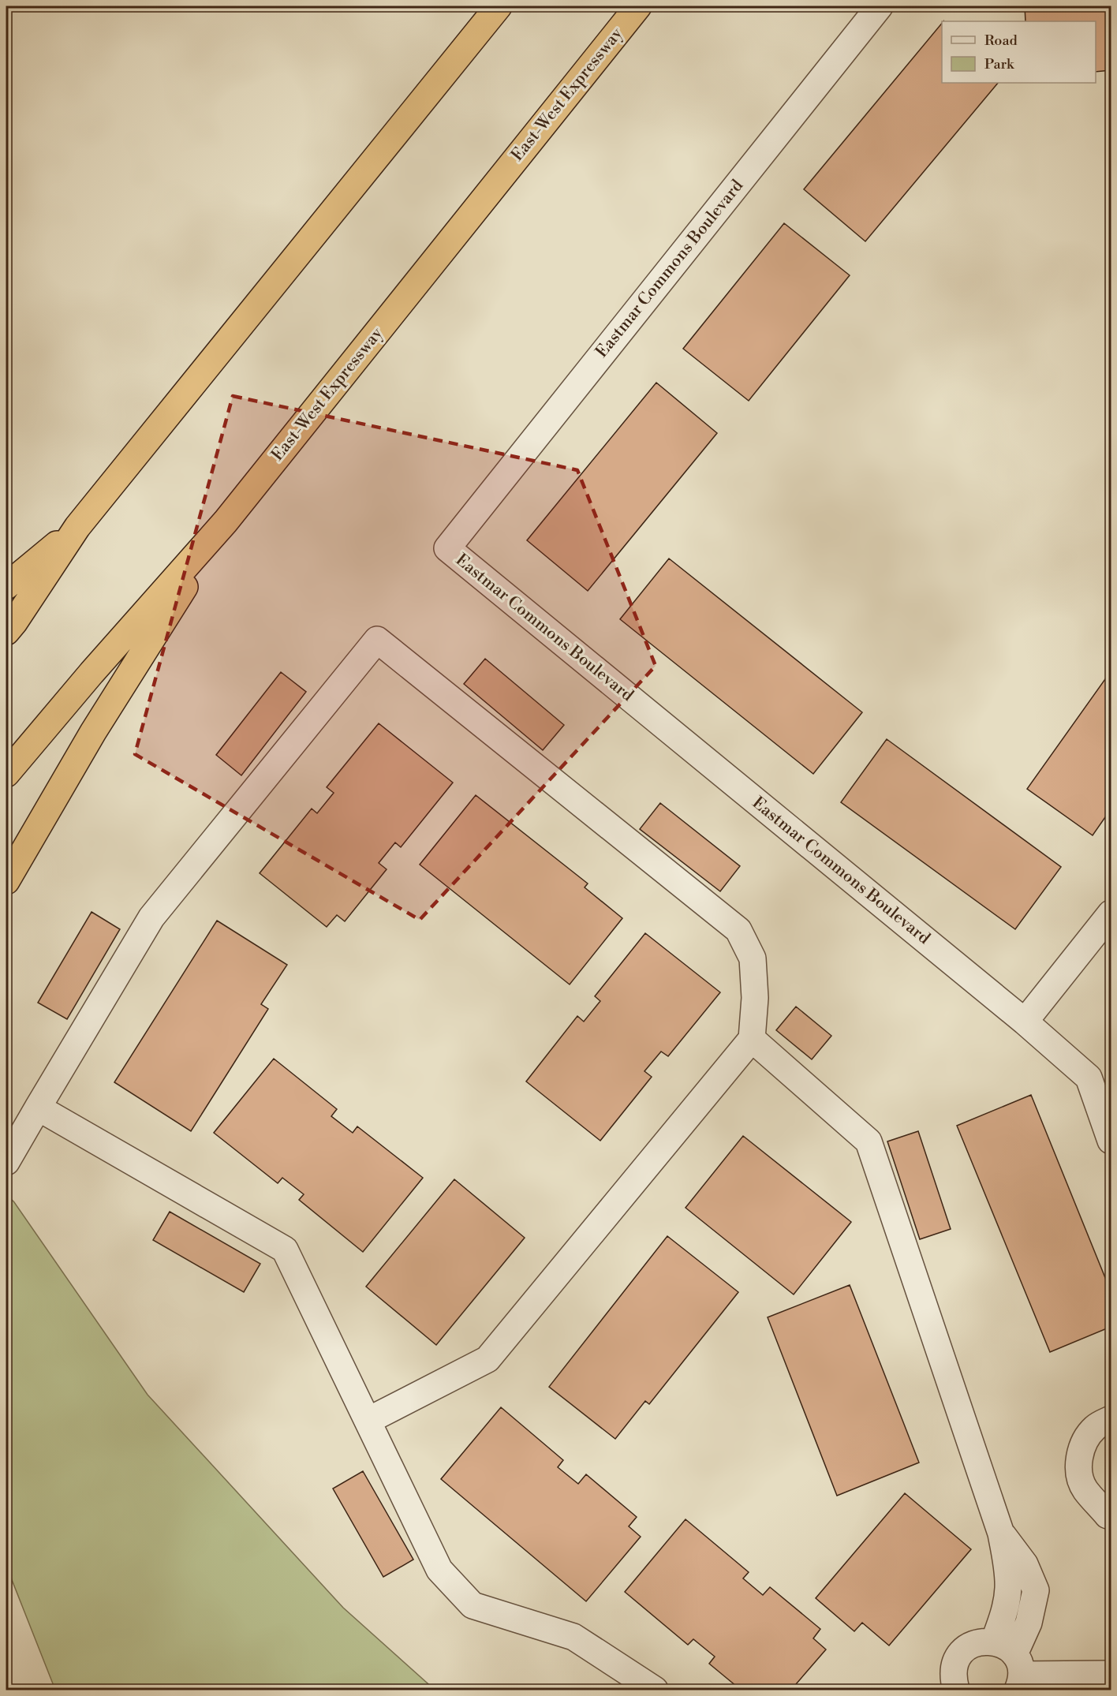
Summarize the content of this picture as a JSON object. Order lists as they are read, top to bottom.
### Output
{
  "streets": {
    "highway": ["East-West Expressway"],
    "lane": ["Eastmar Commons Boulevard"]
  },
  "legend": ["Road", "Park"]
}
